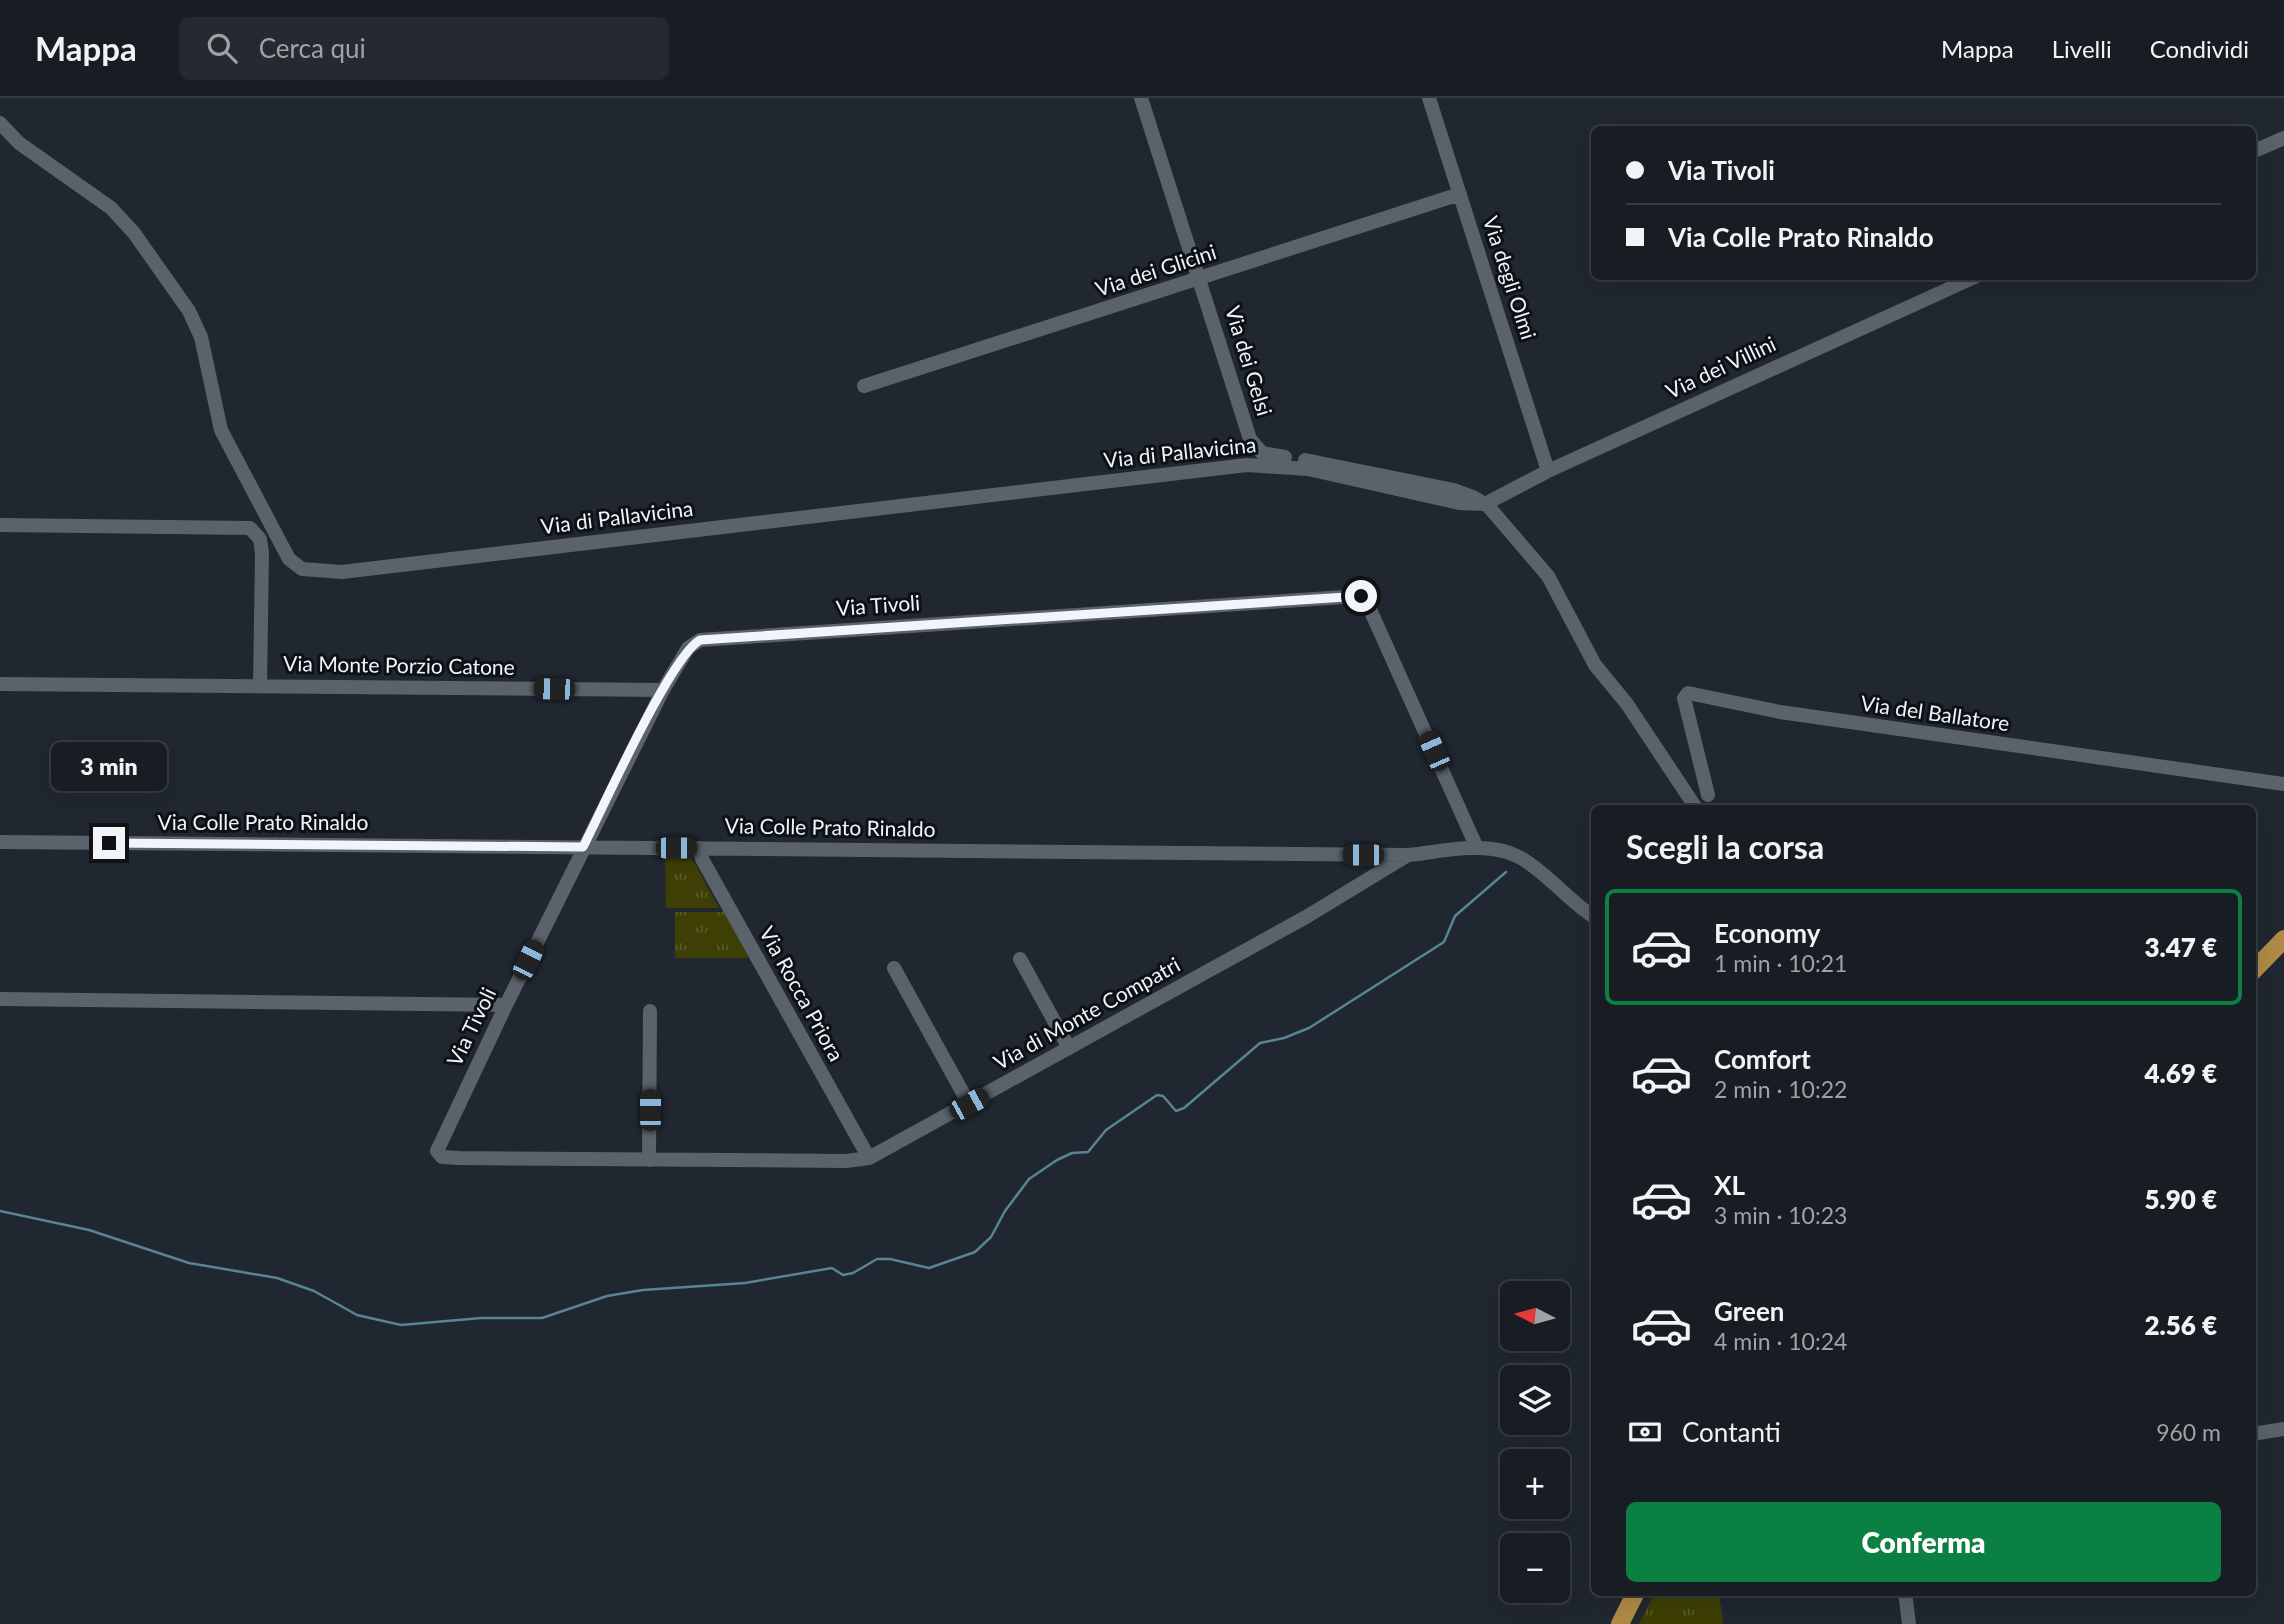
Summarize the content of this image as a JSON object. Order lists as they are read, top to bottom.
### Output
{
  "streets": {
    "street": [
      "Via dei Glicini",
      "Via degli Olmi",
      "Via dei Gelsi",
      "Via dei Villini",
      "Via di Pallavicina",
      "Via Tivoli",
      "Via Monte Porzio Catone",
      "Via del Ballatore",
      "Via Colle Prato Rinaldo",
      "Via Rocca Priora",
      "Via di Monte Compatri"
    ]
  },
  "crossings": [
    ["Via dei Glicini", "Via degli Olmi"],
    ["Via dei Glicini", "Via dei Gelsi"],
    ["Via degli Olmi", "Via dei Villini"],
    ["Via dei Gelsi", "Via dei Villini"],
    ["Via dei Gelsi", "Via di Pallavicina"],
    ["Via dei Villini", "Via di Pallavicina"],
    ["Via Tivoli", "Via Monte Porzio Catone"],
    ["Via Tivoli", "Via Colle Prato Rinaldo"],
    ["Via Tivoli", "Via di Monte Compatri"],
    ["Via Colle Prato Rinaldo", "Via Rocca Priora"],
    ["Via Colle Prato Rinaldo", "Via di Monte Compatri"],
    ["Via Rocca Priora", "Via di Monte Compatri"]
  ],
  "north": "left",
  "page": {
    "header": "Mappa",
    "search": "Cerca qui",
    "nav": ["Mappa", "Livelli", "Condividi"],
    "banner": ["Via Tivoli", "Via Colle Prato Rinaldo"],
    "bubble": "3 min",
    "heading": "Scegli la corsa",
    "list": [
      {
        "name": "Economy",
        "note": "1 min · 10:21",
        "value": "3.47 €"
      },
      {
        "name": "Comfort",
        "note": "2 min · 10:22",
        "value": "4.69 €"
      },
      {
        "name": "XL",
        "note": "3 min · 10:23",
        "value": "5.90 €"
      },
      {
        "name": "Green",
        "note": "4 min · 10:24",
        "value": "2.56 €"
      }
    ],
    "map_buttons": ["+", "−"],
    "pay": ["Contanti", "960 m"],
    "buttons": "Conferma"
  }
}
